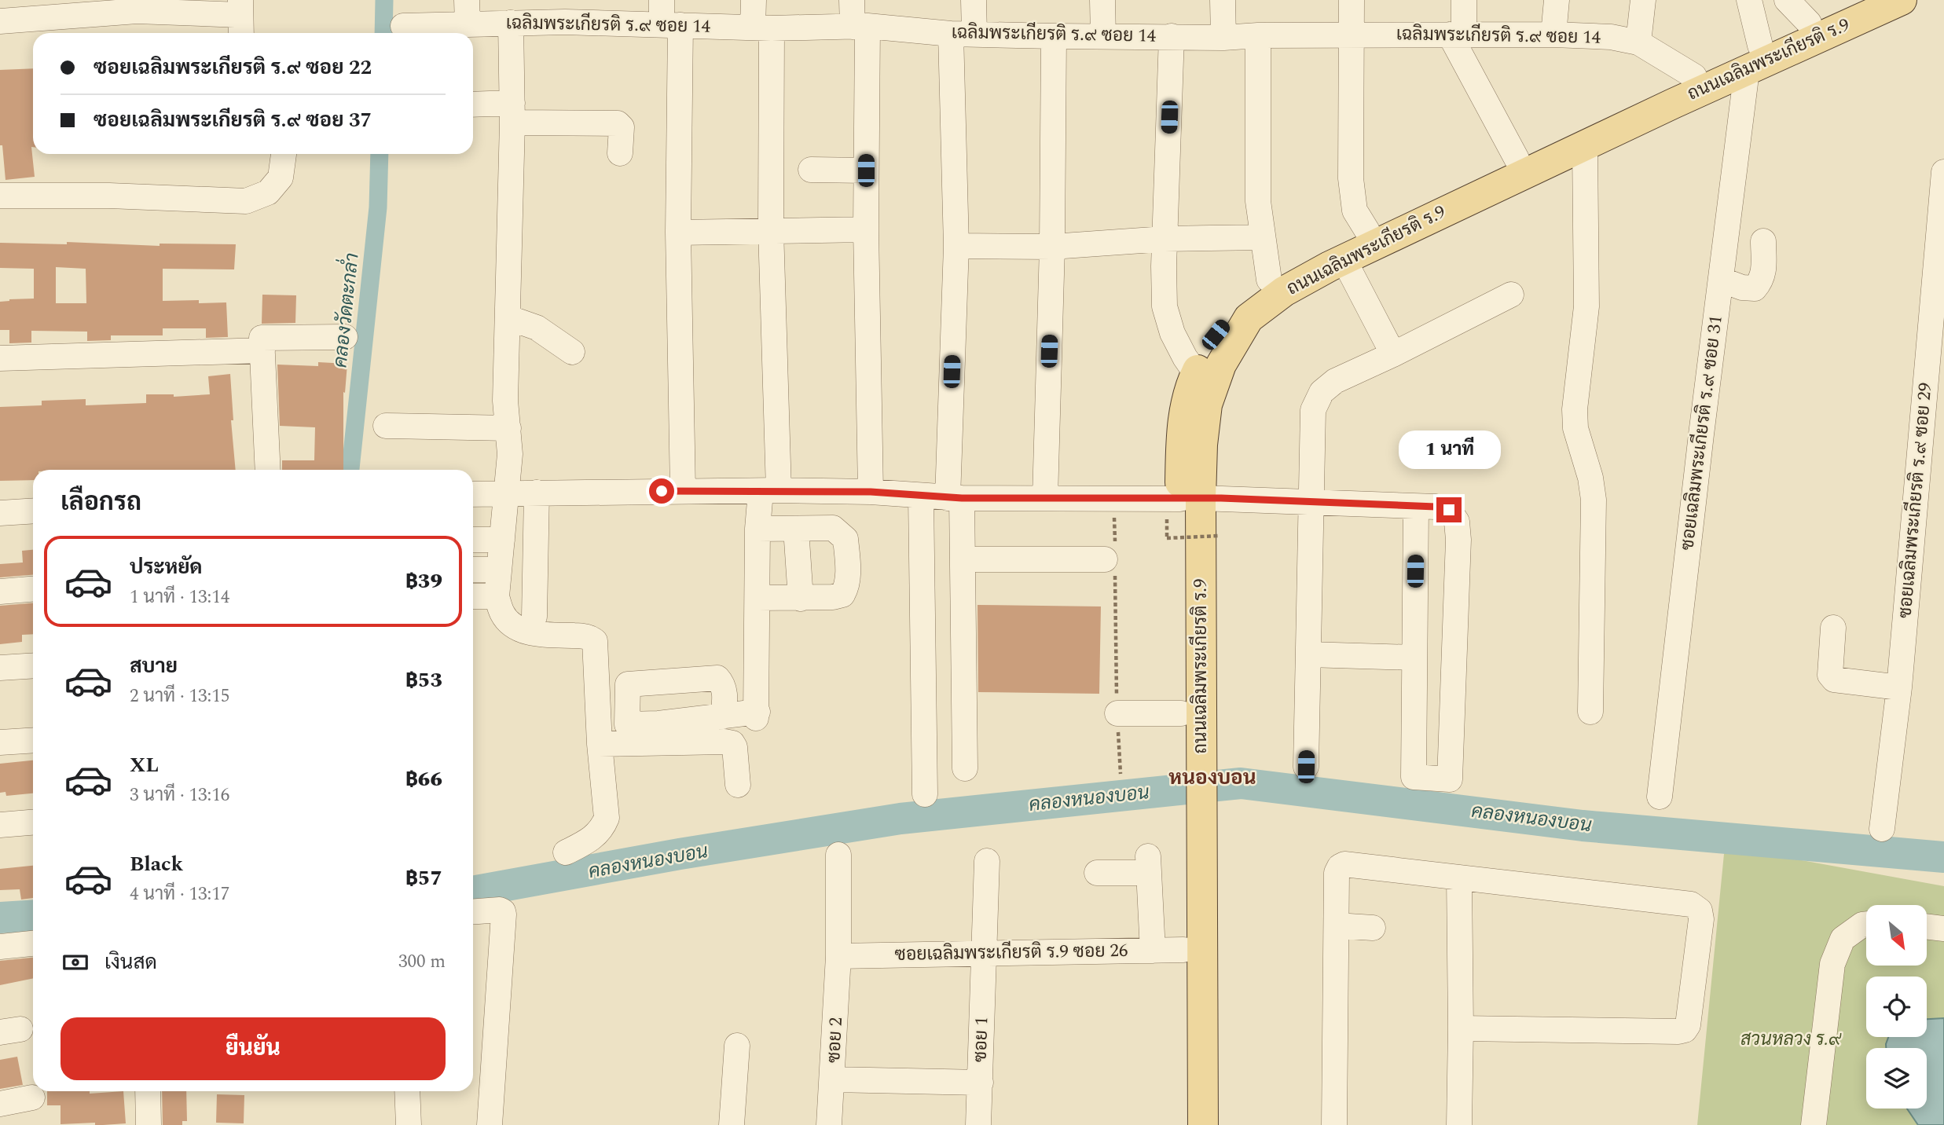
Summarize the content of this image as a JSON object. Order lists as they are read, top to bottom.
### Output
{
  "streets": {
    "main road": ["ถนนเฉลิมพระเกียรติ ร.9"],
    "street": [
      "เฉลิมพระเกียรติ ร.๙ ซอย 14",
      "ซอยเฉลิมพระเกียรติ ร.๙ ซอย 31",
      "ซอยเฉลิมพระเกียรติ ร.๙ ซอย 29",
      "ซอยเฉลิมพระเกียรติ ร.9 ซอย 26",
      "ซอย 1",
      "ซอย 2"
    ]
  },
  "crossings": [
    ["เฉลิมพระเกียรติ ร.๙ ซอย 14", "ถนนเฉลิมพระเกียรติ ร.9"],
    ["ถนนเฉลิมพระเกียรติ ร.9", "ซอยเฉลิมพระเกียรติ ร.๙ ซอย 31"],
    ["ถนนเฉลิมพระเกียรติ ร.9", "ซอยเฉลิมพระเกียรติ ร.9 ซอย 26"],
    ["ซอยเฉลิมพระเกียรติ ร.9 ซอย 26", "ซอย 1"],
    ["ซอยเฉลิมพระเกียรติ ร.9 ซอย 26", "ซอย 2"]
  ],
  "districts": ["หนองบอน"],
  "water": ["คลองวัดตะกล่ำ", "คลองหนองบอน"],
  "parks": ["สวนหลวง ร.๙"],
  "north": "bottom right",
  "page": {
    "banner": ["ซอยเฉลิมพระเกียรติ ร.๙ ซอย 22", "ซอยเฉลิมพระเกียรติ ร.๙ ซอย 37"],
    "bubble": "1 นาที",
    "heading": "เลือกรถ",
    "list": [
      {
        "name": "ประหยัด",
        "note": "1 นาที · 13:14",
        "value": "฿39"
      },
      {
        "name": "สบาย",
        "note": "2 นาที · 13:15",
        "value": "฿53"
      },
      {
        "name": "XL",
        "note": "3 นาที · 13:16",
        "value": "฿66"
      },
      {
        "name": "Black",
        "note": "4 นาที · 13:17",
        "value": "฿57"
      }
    ],
    "pay": ["เงินสด", "300 m"],
    "buttons": "ยืนยัน"
  }
}
